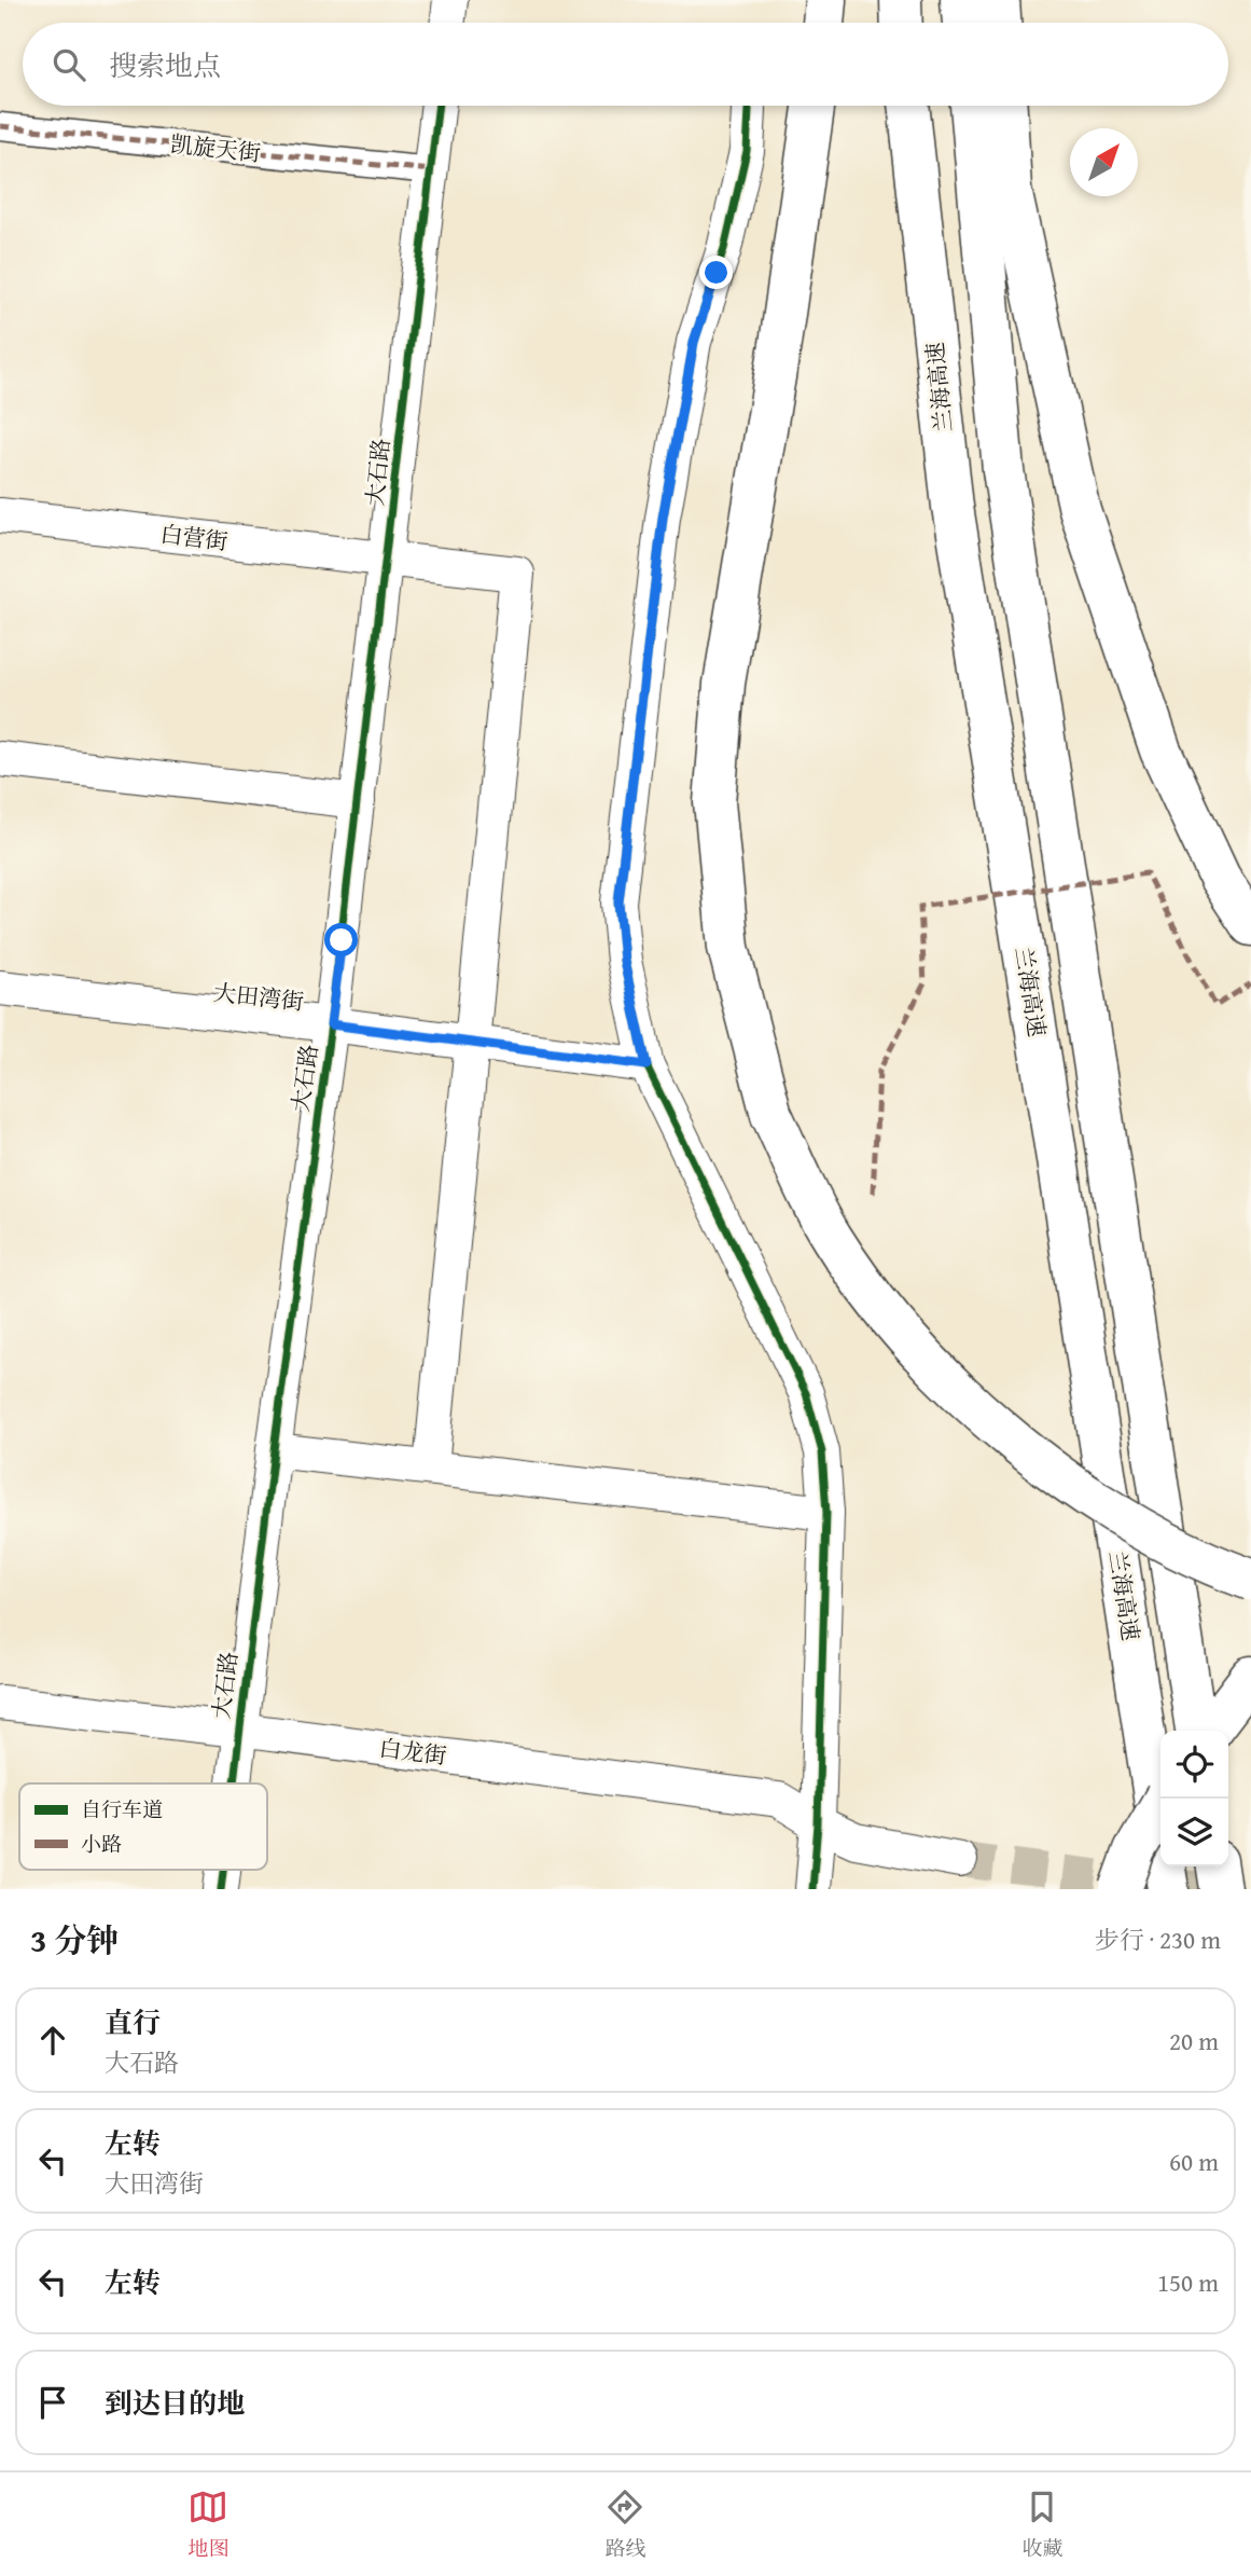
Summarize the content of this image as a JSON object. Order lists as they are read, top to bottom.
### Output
{
  "streets": {
    "highway": ["兰海高速"],
    "street": [
      "凯旋天街",
      "大石路",
      "白营街",
      "大田湾街",
      "白龙街"
    ]
  },
  "crossings": [
    ["凯旋天街", "大石路"],
    ["大石路", "白营街"],
    ["大石路", "大田湾街"],
    ["大石路", "白龙街"],
    ["白营街", "大田湾街"]
  ],
  "legend": ["自行车道", "小路"],
  "north": "top right",
  "page": {
    "search": "搜索地点",
    "heading": ["3 分钟", "步行 · 230 m"],
    "list": [
      ["直行", "大石路", "20 m"],
      ["左转", "大田湾街", "60 m"],
      ["左转", "150 m"],
      "到达目的地"
    ],
    "nav": ["地图", "路线", "收藏"]
  }
}
